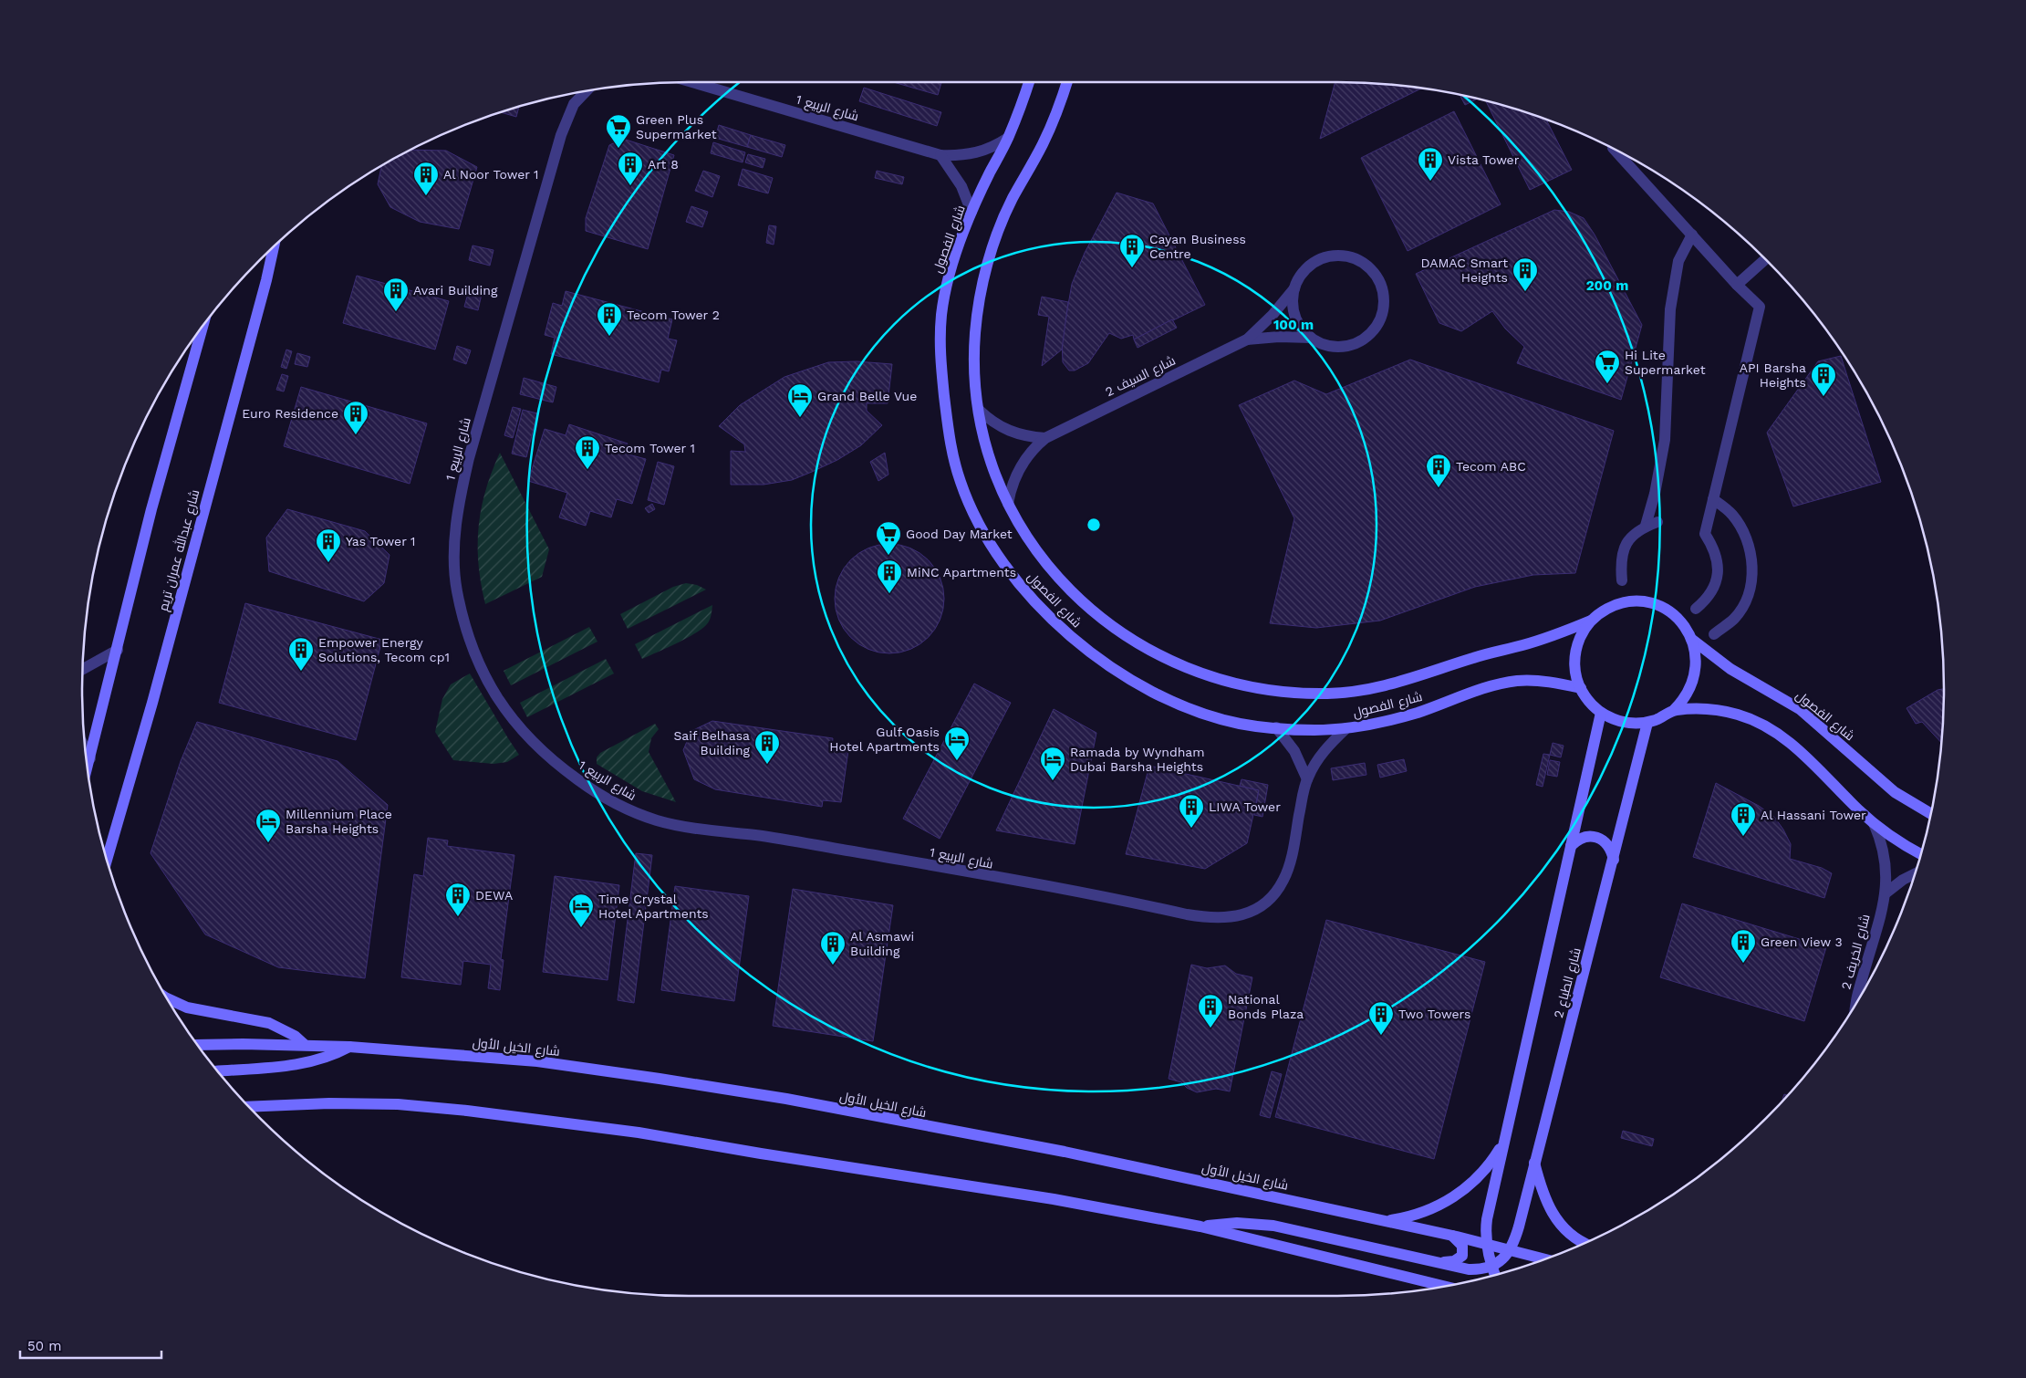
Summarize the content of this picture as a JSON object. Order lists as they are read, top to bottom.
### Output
{
  "streets": {
    "main road": [
      "شارع الفصول",
      "شارع عبدالله عمران تريم",
      "شارع الطباع 2",
      "شارع الخيل الأول"
    ],
    "street": ["شارع الربيع 1", "شارع السيف 2", "شارع الخريف 2"]
  },
  "crossings": [
    ["شارع الربيع 1", "شارع الفصول"],
    ["شارع الفصول", "شارع السيف 2"],
    ["شارع الفصول", "شارع الطباع 2"],
    ["شارع الطباع 2", "شارع الخيل الأول"]
  ],
  "places": {
    "supermarket": ["Green Plus Supermarket", "Hi Lite Supermarket", "Good Day Market"],
    "building": [
      "Vista Tower",
      "Art 8",
      "Al Noor Tower 1",
      "Cayan Business Centre",
      "DAMAC Smart Heights",
      "Avari Building",
      "Tecom Tower 2",
      "API Barsha Heights",
      "Euro Residence",
      "Tecom Tower 1",
      "Tecom ABC",
      "Yas Tower 1",
      "MiNC Apartments",
      "Empower Energy Solutions, Tecom cp1",
      "Saif Belhasa Building",
      "LIWA Tower",
      "Al Hassani Tower",
      "DEWA",
      "Green View 3",
      "Al Asmawi Building",
      "National Bonds Plaza",
      "Two Towers"
    ],
    "hotel": [
      "Grand Belle Vue",
      "Gulf Oasis Hotel Apartments",
      "Ramada by Wyndham Dubai Barsha Heights",
      "Millennium Place Barsha Heights",
      "Time Crystal Hotel Apartments"
    ]
  },
  "scale_bar": "50 m",
  "rings": ["200 m", "100 m"]
}
